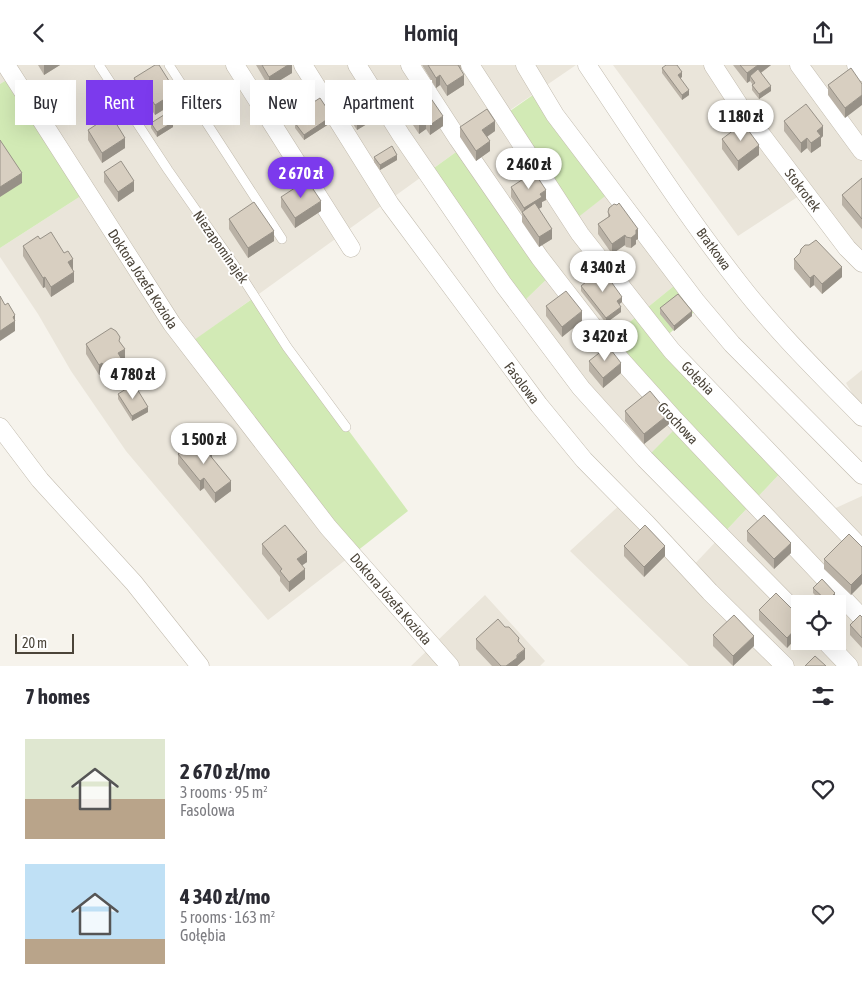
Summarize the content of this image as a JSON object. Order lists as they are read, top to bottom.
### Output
{
  "streets": {
    "street": [
      "Stokrotek",
      "Bratkowa",
      "Doktora Józefa Kozioła",
      "Gołębia",
      "Fasolowa",
      "Grochowa"
    ],
    "lane": ["Niezapominajek"]
  },
  "scale_bar": "20 m",
  "page": {
    "header": "Homiq",
    "chip": [
      "Buy",
      "Rent",
      "Filters",
      "New",
      "Apartment"
    ],
    "price": [
      "1 180 zł",
      "2 460 zł",
      "2 670 zł",
      "4 340 zł",
      "3 420 zł",
      "4 780 zł",
      "1 500 zł"
    ],
    "scale": "20 m",
    "heading": "7 homes",
    "list": [
      {
        "name": "2 670 zł/mo",
        "note": "3 rooms · 95 m² · Fasolowa"
      },
      {
        "name": "4 340 zł/mo",
        "note": "5 rooms · 163 m² · Gołębia"
      }
    ]
  }
}
